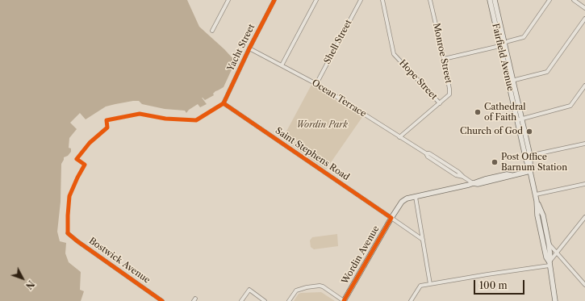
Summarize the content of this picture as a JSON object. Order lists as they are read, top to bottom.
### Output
{
  "streets": {
    "main road": ["Fairfield Avenue", "Wordin Avenue"],
    "street": [
      "Shell Street",
      "Yacht Street",
      "Monroe Street",
      "Hope Street",
      "Ocean Terrace",
      "Saint Stephens Road",
      "Bostwick Avenue"
    ]
  },
  "crossings": [
    ["Shell Street", "Ocean Terrace"],
    ["Yacht Street", "Ocean Terrace"],
    ["Yacht Street", "Saint Stephens Road"],
    ["Monroe Street", "Hope Street"],
    ["Fairfield Avenue", "Wordin Avenue"],
    ["Ocean Terrace", "Wordin Avenue"],
    ["Saint Stephens Road", "Wordin Avenue"]
  ],
  "parks": ["Wordin Park"],
  "places": ["Cathedral of Faith", "Church of God", "Post Office Barnum Station"],
  "scale_bar": "100 m",
  "north": "bottom right"
}
